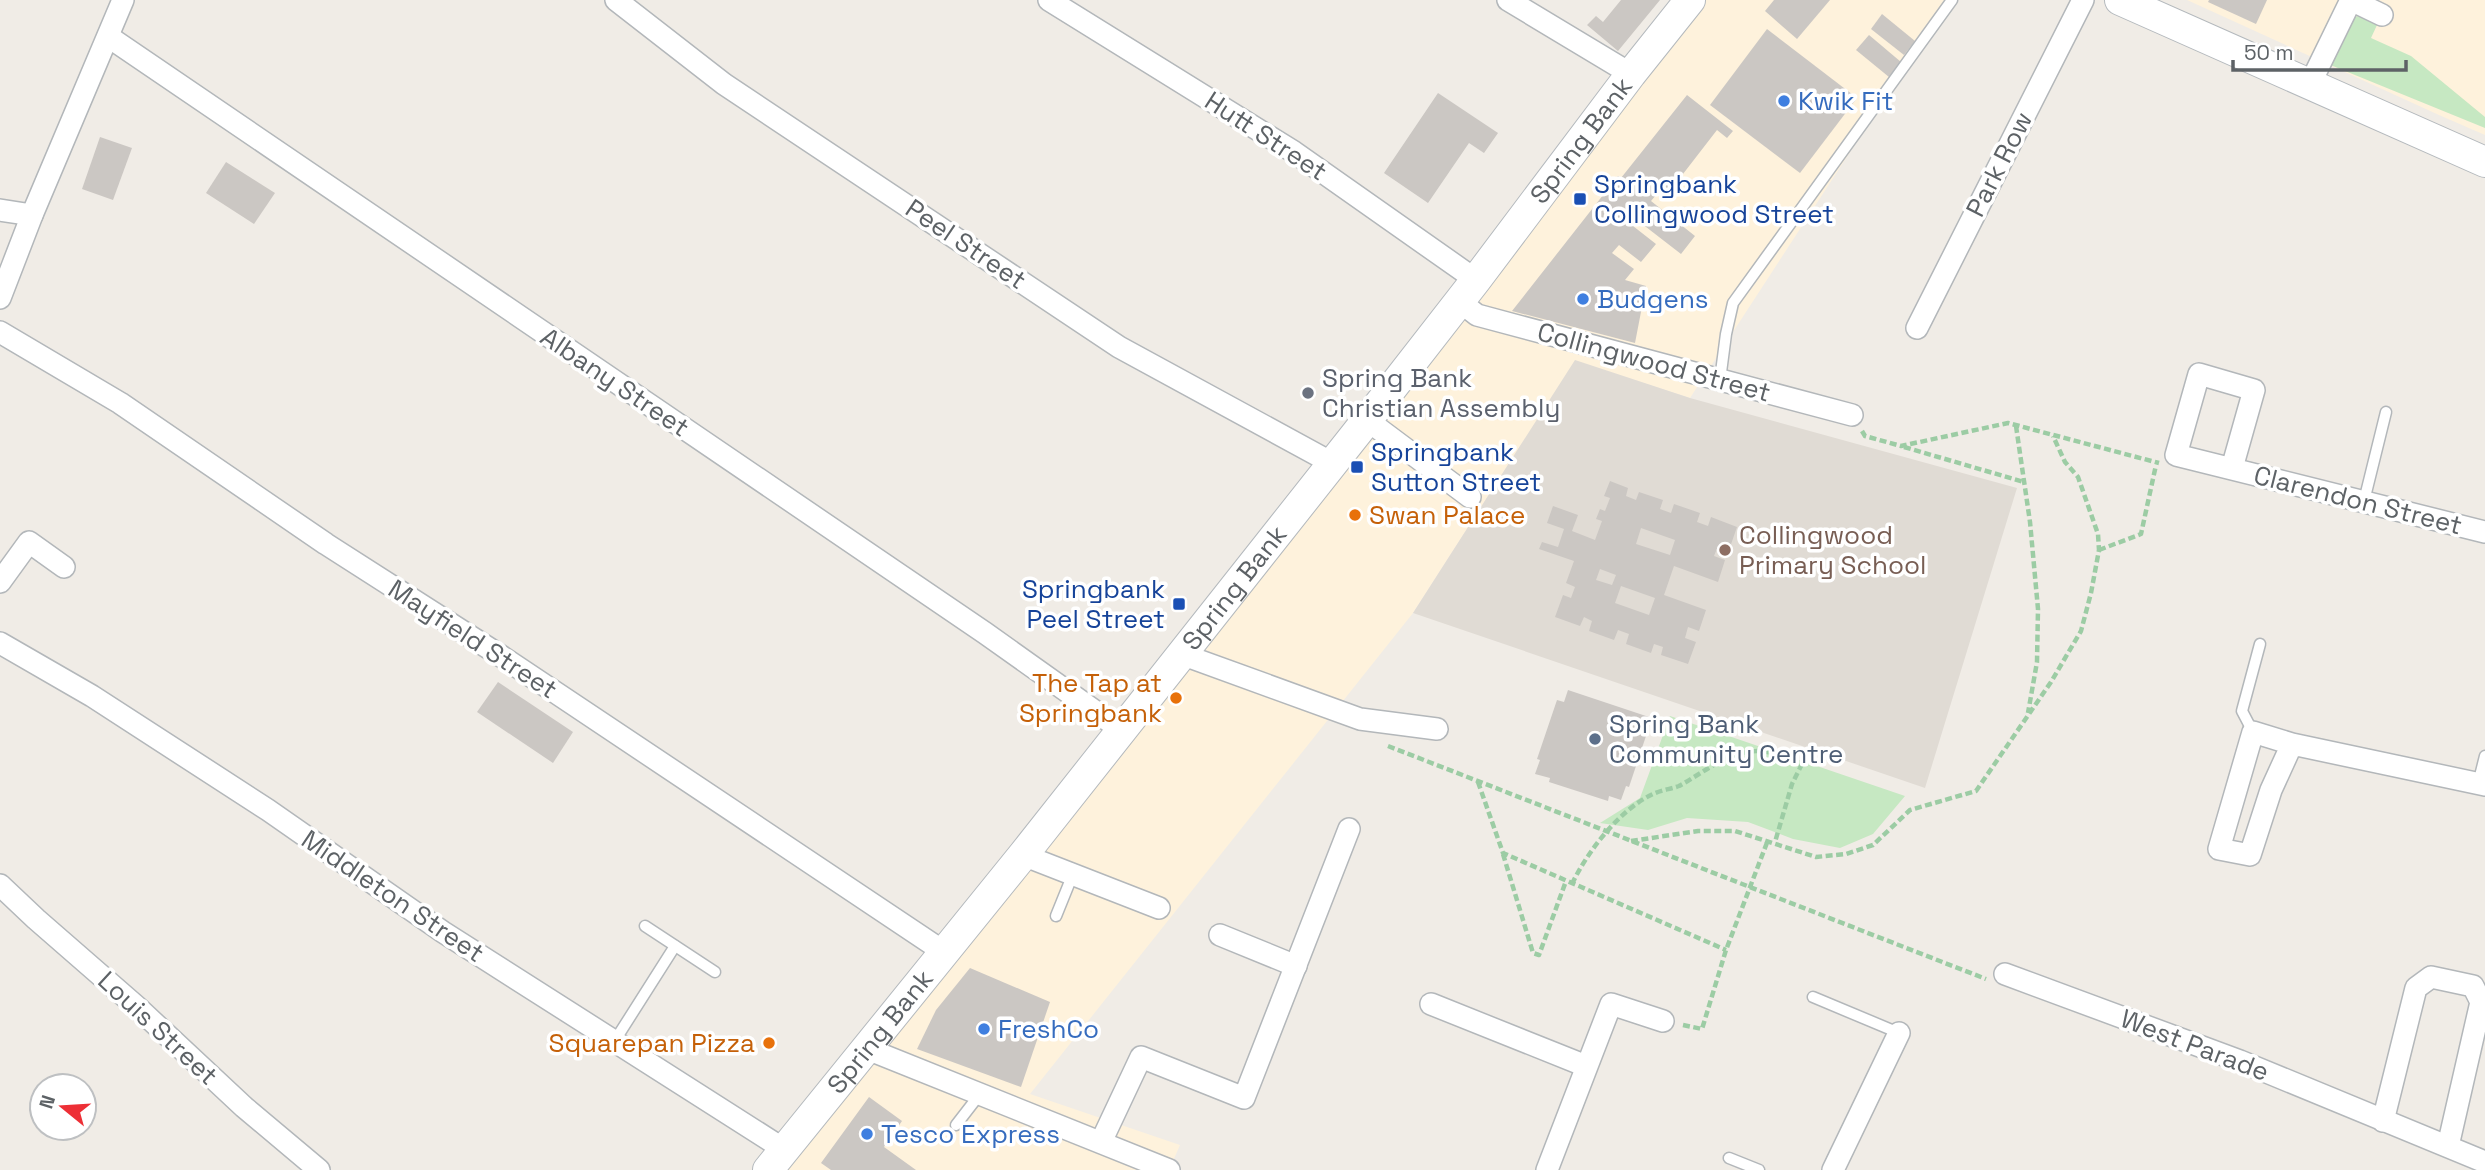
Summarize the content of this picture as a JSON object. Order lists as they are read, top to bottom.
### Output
{
  "streets": {
    "street": [
      "Hutt Street",
      "Spring Bank",
      "Park Row",
      "Peel Street",
      "Collingwood Street",
      "Albany Street",
      "Clarendon Street",
      "Mayfield Street",
      "Middleton Street",
      "Louis Street",
      "West Parade"
    ]
  },
  "crossings": [
    ["Hutt Street", "Spring Bank"],
    ["Hutt Street", "Collingwood Street"],
    ["Spring Bank", "Peel Street"],
    ["Spring Bank", "Collingwood Street"],
    ["Spring Bank", "Albany Street"],
    ["Spring Bank", "Mayfield Street"],
    ["Spring Bank", "Middleton Street"]
  ],
  "places": {
    "other": [
      "Kwik Fit",
      "Budgens",
      "Spring Bank Christian Assembly",
      "Swan Palace",
      "Collingwood Primary School",
      "The Tap at Springbank",
      "Spring Bank Community Centre",
      "FreshCo",
      "Squarepan Pizza",
      "Tesco Express"
    ],
    "transit": ["Springbank Collingwood Street", "Springbank Sutton Street", "Springbank Peel Street"]
  },
  "scale_bar": "50 m",
  "north": "left"
}
